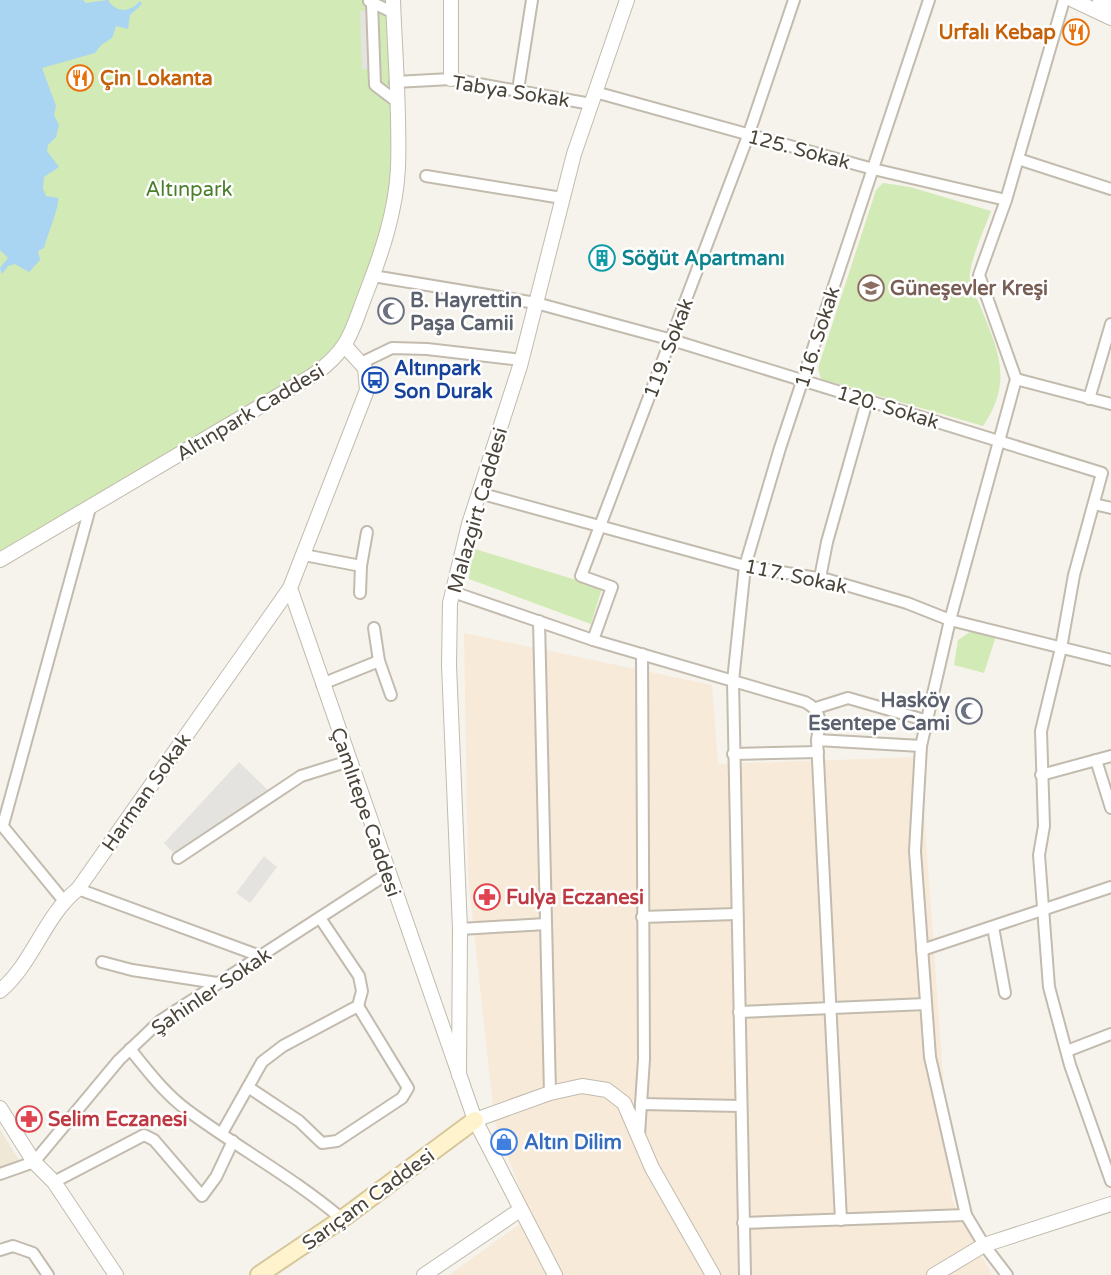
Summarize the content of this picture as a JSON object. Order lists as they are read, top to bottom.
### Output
{
  "streets": {
    "main road": ["Sarıçam Caddesi"],
    "street": [
      "Tabya Sokak",
      "125. Sokak",
      "116. Sokak",
      "119. Sokak",
      "120. Sokak",
      "Altınpark Caddesi",
      "Malazgirt Caddesi",
      "117. Sokak",
      "Harman Sokak",
      "Çamlıtepe Caddesi",
      "Şahinler Sokak"
    ]
  },
  "crossings": [
    ["Tabya Sokak", "125. Sokak"],
    ["Tabya Sokak", "Altınpark Caddesi"],
    ["Tabya Sokak", "Malazgirt Caddesi"],
    ["125. Sokak", "116. Sokak"],
    ["125. Sokak", "119. Sokak"],
    ["125. Sokak", "Malazgirt Caddesi"],
    ["116. Sokak", "120. Sokak"],
    ["116. Sokak", "117. Sokak"],
    ["119. Sokak", "120. Sokak"],
    ["119. Sokak", "117. Sokak"],
    ["120. Sokak", "Altınpark Caddesi"],
    ["120. Sokak", "Malazgirt Caddesi"],
    ["Malazgirt Caddesi", "117. Sokak"],
    ["Malazgirt Caddesi", "Çamlıtepe Caddesi"],
    ["Harman Sokak", "Çamlıtepe Caddesi"],
    ["Çamlıtepe Caddesi", "Şahinler Sokak"],
    ["Çamlıtepe Caddesi", "Sarıçam Caddesi"]
  ],
  "parks": ["Altınpark"],
  "places": {
    "restaurant": ["Urfalı Kebap", "Çin Lokanta"],
    "building": ["Söğüt Apartmanı"],
    "school or university": ["Güneşevler Kreşi"],
    "mosque": ["B. Hayrettin Paşa Camii", "Hasköy Esentepe Cami"],
    "bus stop": ["Altınpark Son Durak"],
    "pharmacy": ["Fulya Eczanesi", "Selim Eczanesi"],
    "shop": ["Altın Dilim"]
  }
}
